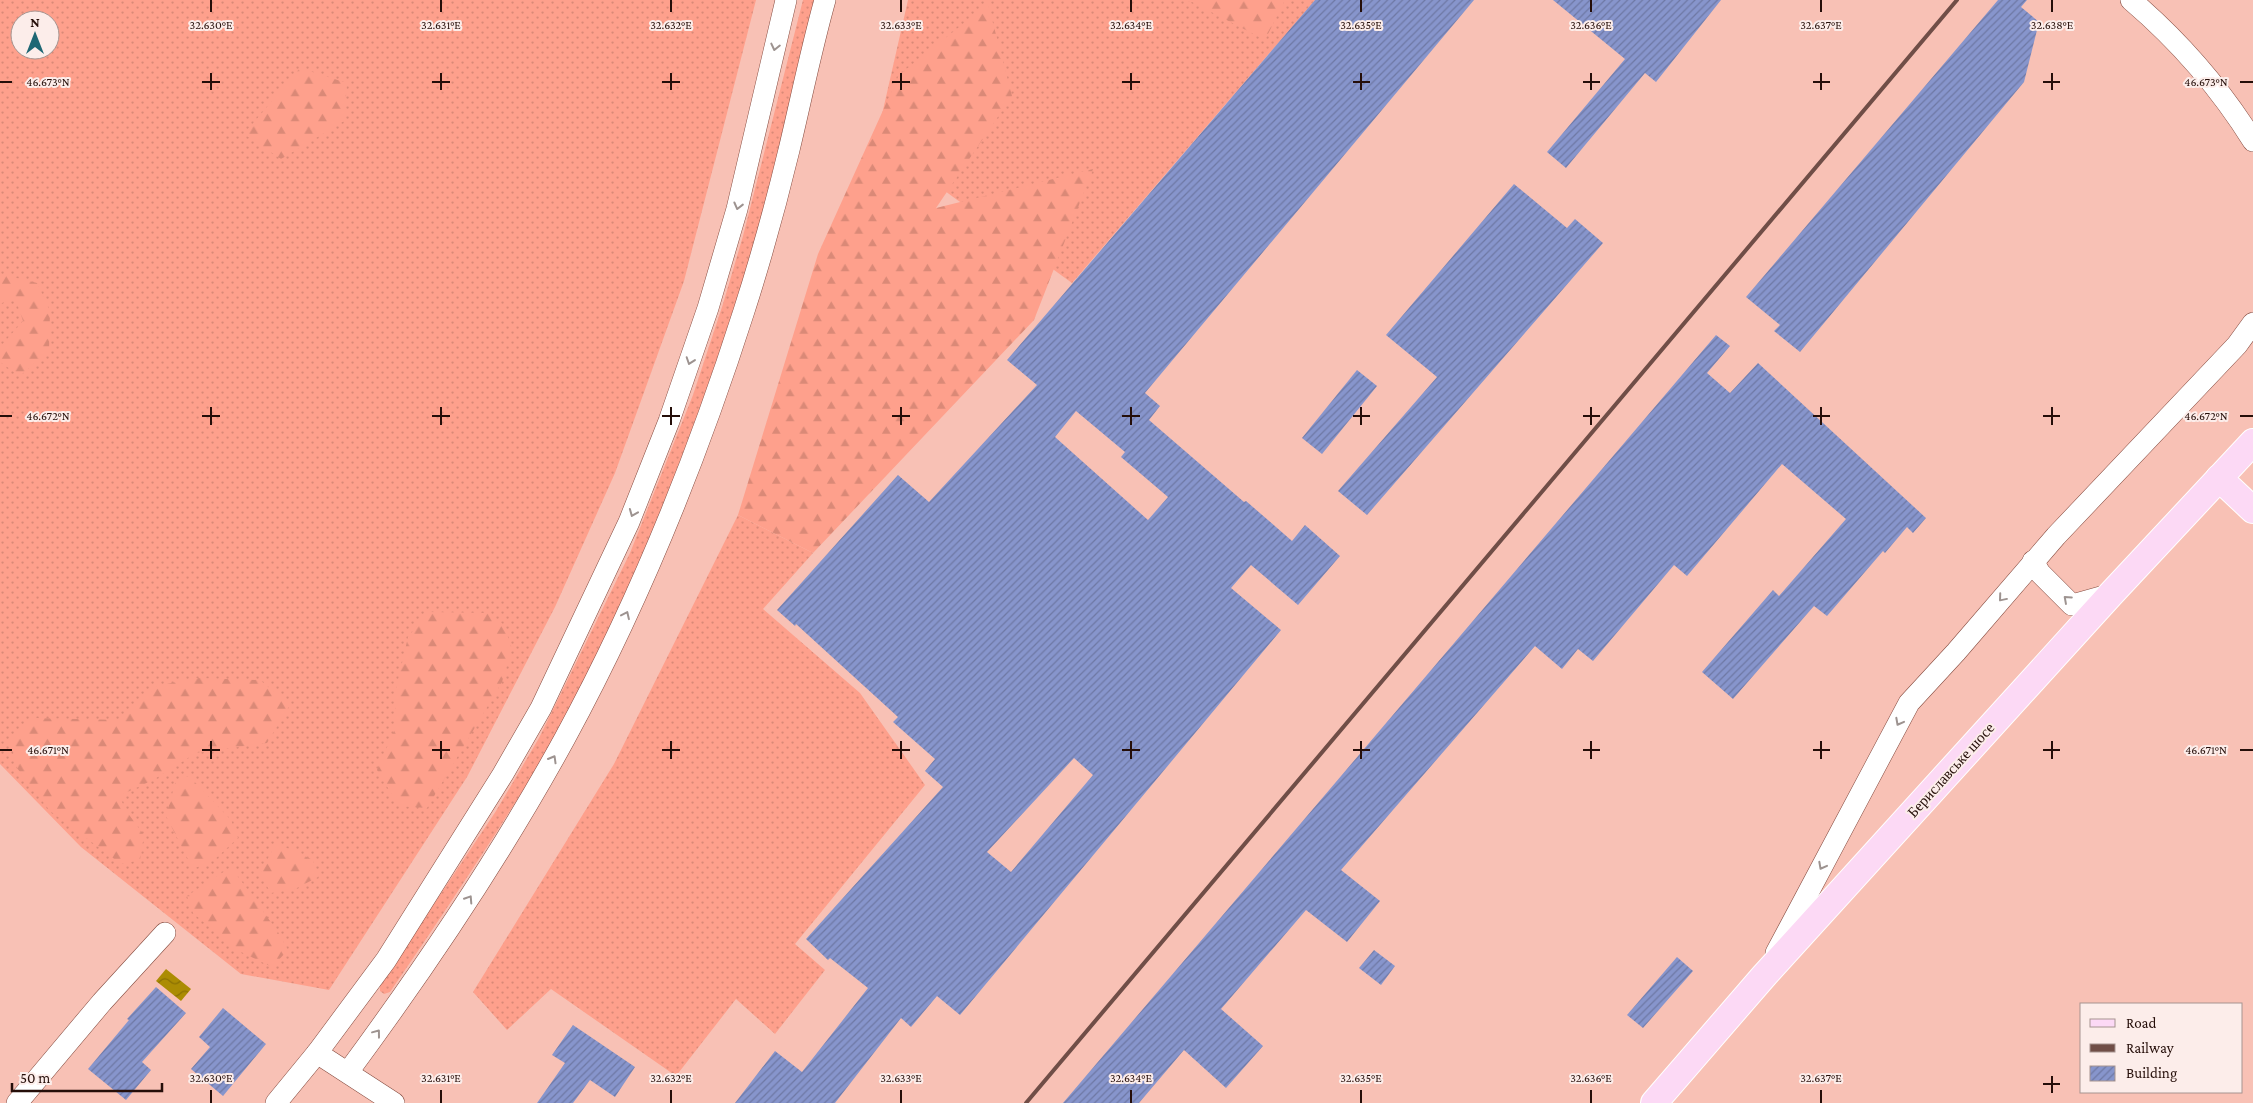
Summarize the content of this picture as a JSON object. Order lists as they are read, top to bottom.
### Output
{
  "streets": {
    "main road": ["Бериславське шосе"]
  },
  "legend": ["Road", "Railway", "Building"],
  "scale_bar": "50 m",
  "north": "top",
  "coordinates": [
    "32.630°E",
    "32.631°E",
    "32.632°E",
    "32.633°E",
    "32.634°E",
    "32.635°E",
    "32.636°E",
    "32.637°E",
    "32.638°E",
    "46.673°N",
    "46.672°N",
    "46.671°N"
  ]
}
